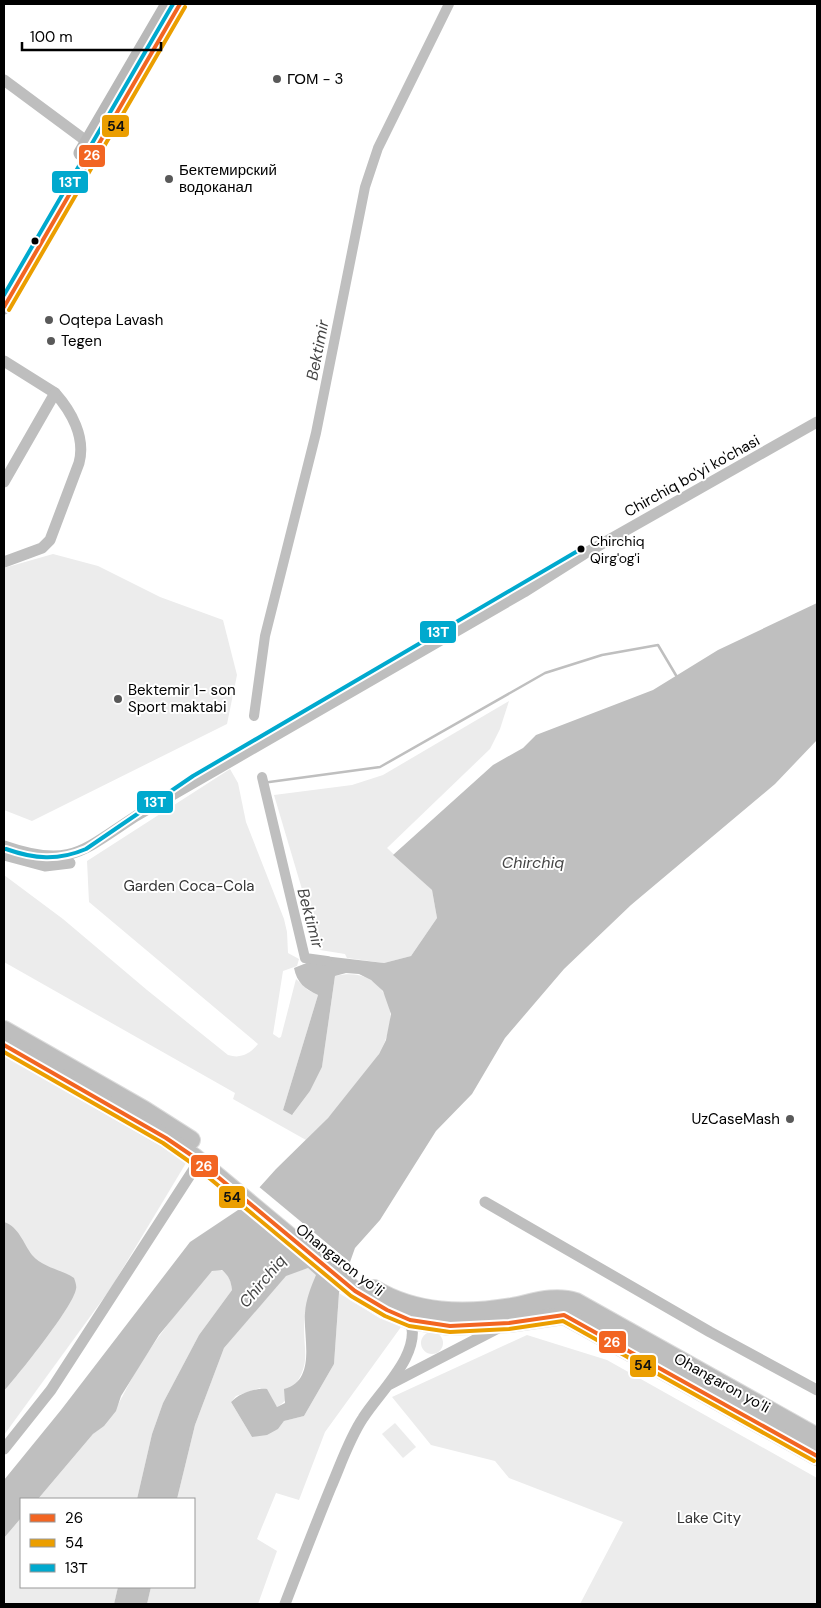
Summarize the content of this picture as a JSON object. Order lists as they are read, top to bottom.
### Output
{
  "streets": {
    "highway": ["Ohangaron yoʻli"],
    "street": ["Chirchiq bo'yi ko'chasi"]
  },
  "water": ["Bektimir", "Chirchiq"],
  "parks": ["Garden Coca-Cola", "Lake City"],
  "places": [
    "ГОМ - 3",
    "Бектемирский водоканал",
    "Oqtepa Lavash",
    "Tegen",
    "Chirchiq Qirg'og'i",
    "Bektemir 1- son Sport maktabi",
    "UzCaseMash"
  ],
  "lines": ["transit line 26", "transit line 13Т", "transit line 54"],
  "legend": ["26", "54", "13Т"],
  "scale_bar": "100 m"
}
